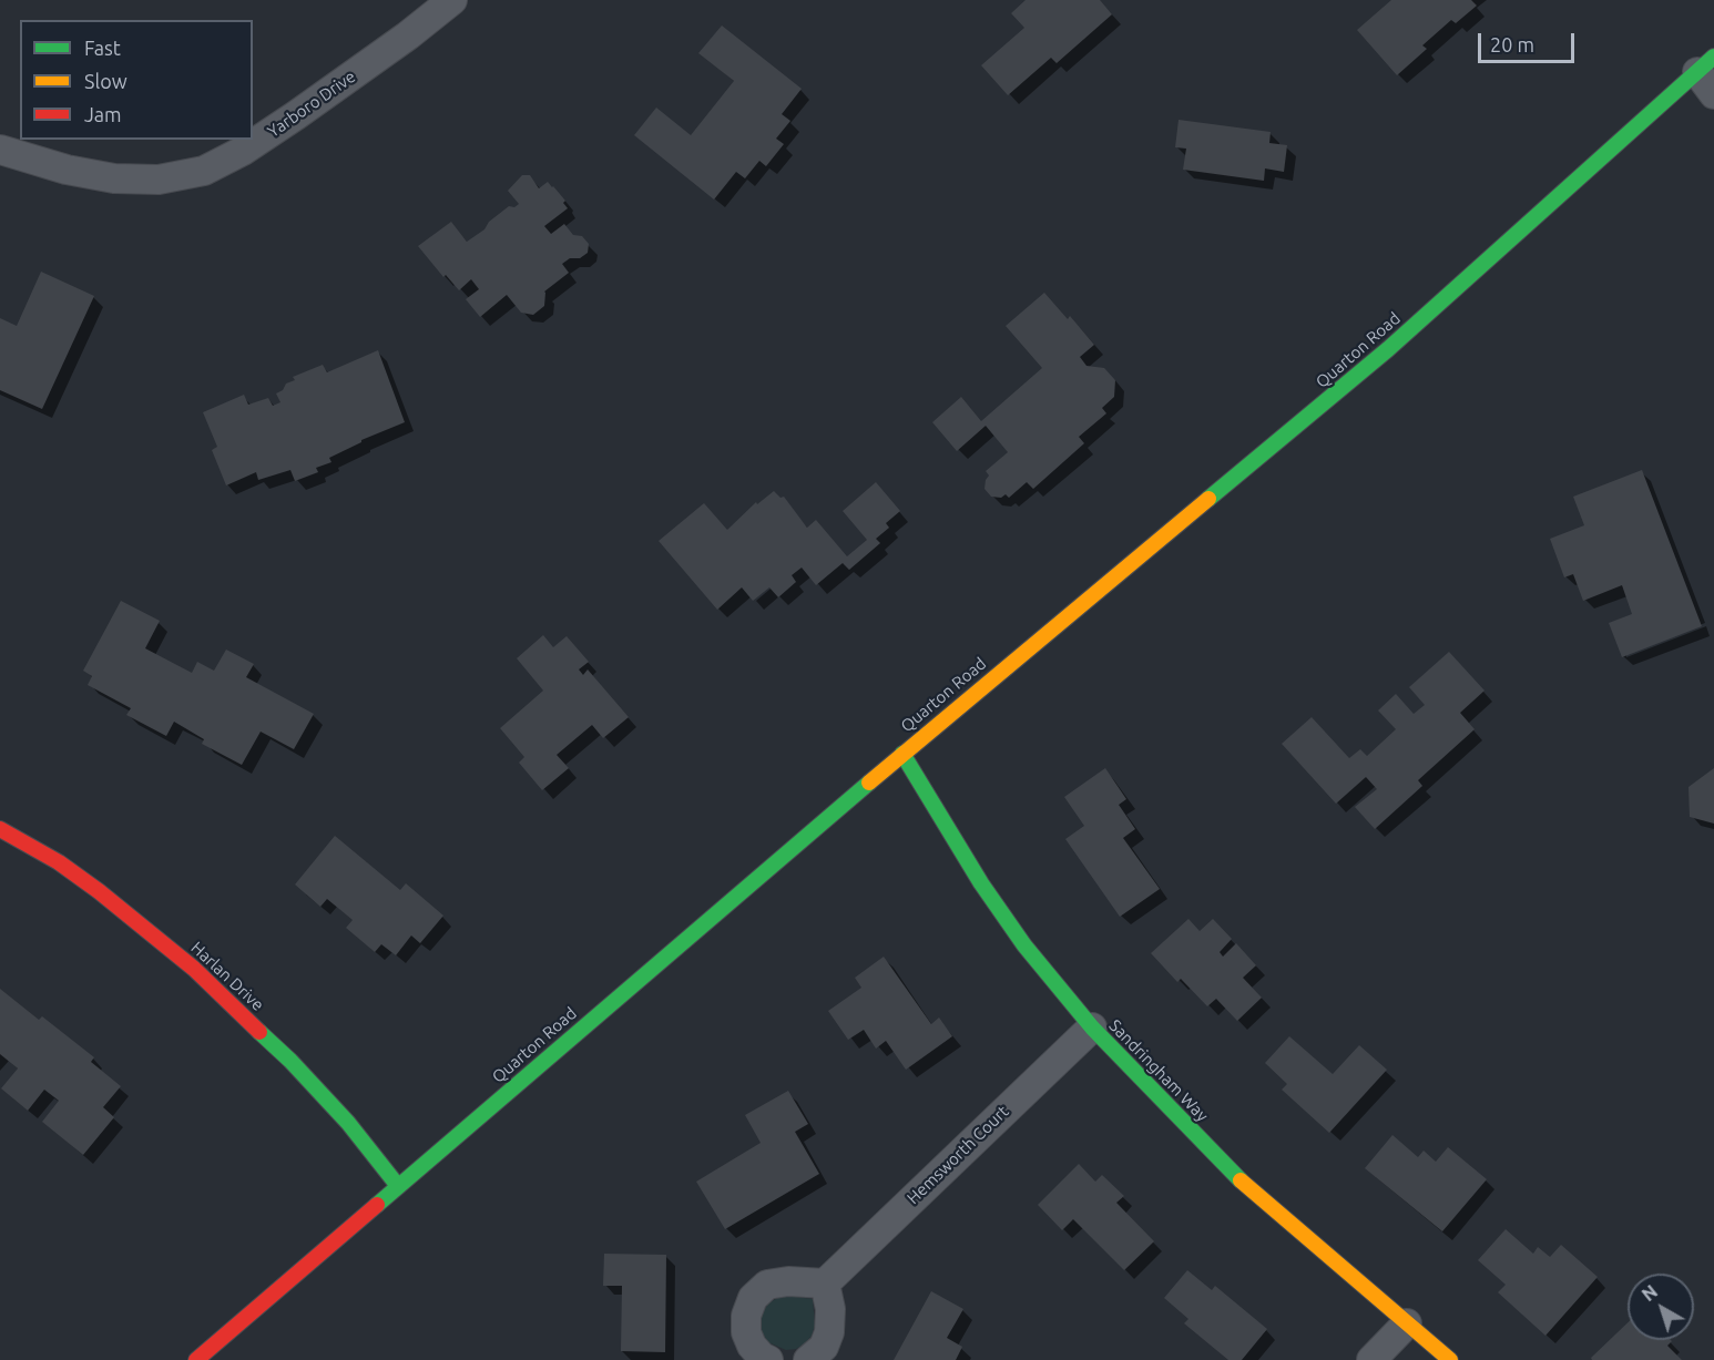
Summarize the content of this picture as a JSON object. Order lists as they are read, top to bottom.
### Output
{
  "streets": {
    "street": [
      "Yarboro Drive",
      "Quarton Road",
      "Harlan Drive",
      "Sandringham Way",
      "Hemsworth Court"
    ]
  },
  "crossings": [
    ["Quarton Road", "Harlan Drive"],
    ["Quarton Road", "Sandringham Way"],
    ["Sandringham Way", "Hemsworth Court"]
  ],
  "legend": ["Fast", "Slow", "Jam"],
  "scale_bar": "20 m",
  "north": "top left"
}
